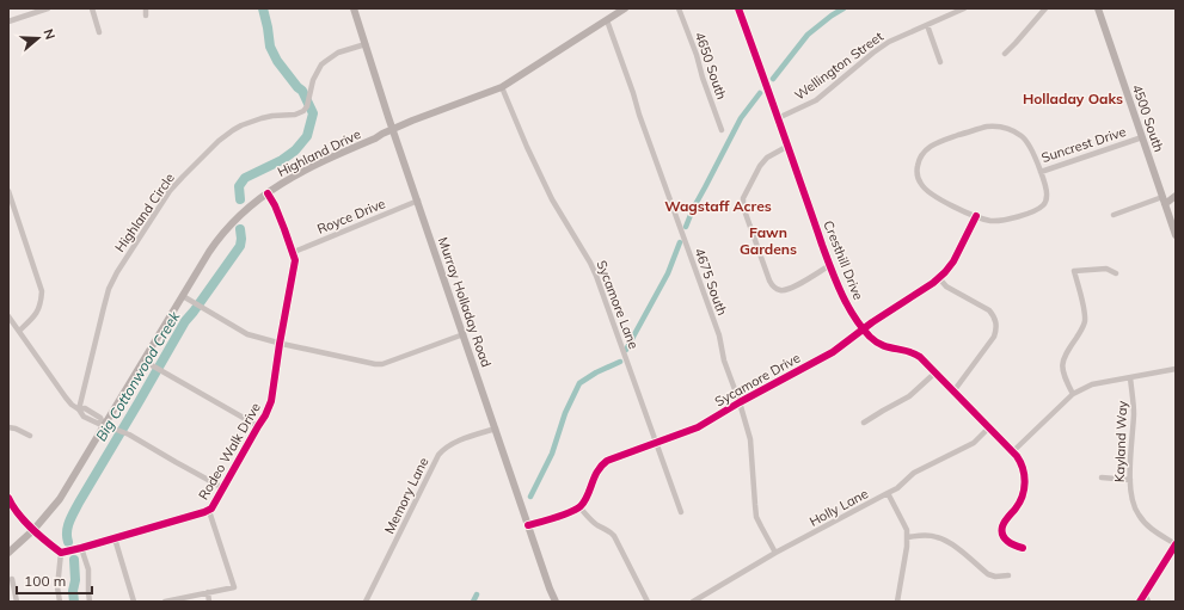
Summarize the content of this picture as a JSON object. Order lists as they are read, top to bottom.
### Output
{
  "streets": {
    "main road": ["4500 South", "Highland Drive", "Murray Holladay Road"],
    "street": [
      "4650 South",
      "Wellington Street",
      "Suncrest Drive",
      "Highland Circle",
      "Royce Drive",
      "Cresthill Drive",
      "4675 South",
      "Sycamore Lane",
      "Sycamore Drive",
      "Kayland Way",
      "Rodeo Walk Drive",
      "Memory Lane",
      "Holly Lane"
    ]
  },
  "crossings": [
    ["Wellington Street", "Cresthill Drive"],
    ["4500 South", "Suncrest Drive"],
    ["Suncrest Drive", "Sycamore Drive"],
    ["Highland Drive", "4675 South"],
    ["Highland Drive", "Murray Holladay Road"],
    ["Highland Drive", "Sycamore Lane"],
    ["Highland Drive", "Rodeo Walk Drive"],
    ["Highland Circle", "Murray Holladay Road"],
    ["Royce Drive", "Murray Holladay Road"],
    ["Royce Drive", "Rodeo Walk Drive"],
    ["Cresthill Drive", "Sycamore Drive"],
    ["Cresthill Drive", "Holly Lane"],
    ["4675 South", "Sycamore Drive"],
    ["4675 South", "Holly Lane"],
    ["Murray Holladay Road", "Memory Lane"],
    ["Sycamore Lane", "Sycamore Drive"]
  ],
  "districts": ["Holladay Oaks", "Wagstaff Acres", "Fawn Gardens"],
  "water": ["Big Cottonwood Creek"],
  "scale_bar": "100 m",
  "north": "right"
}
